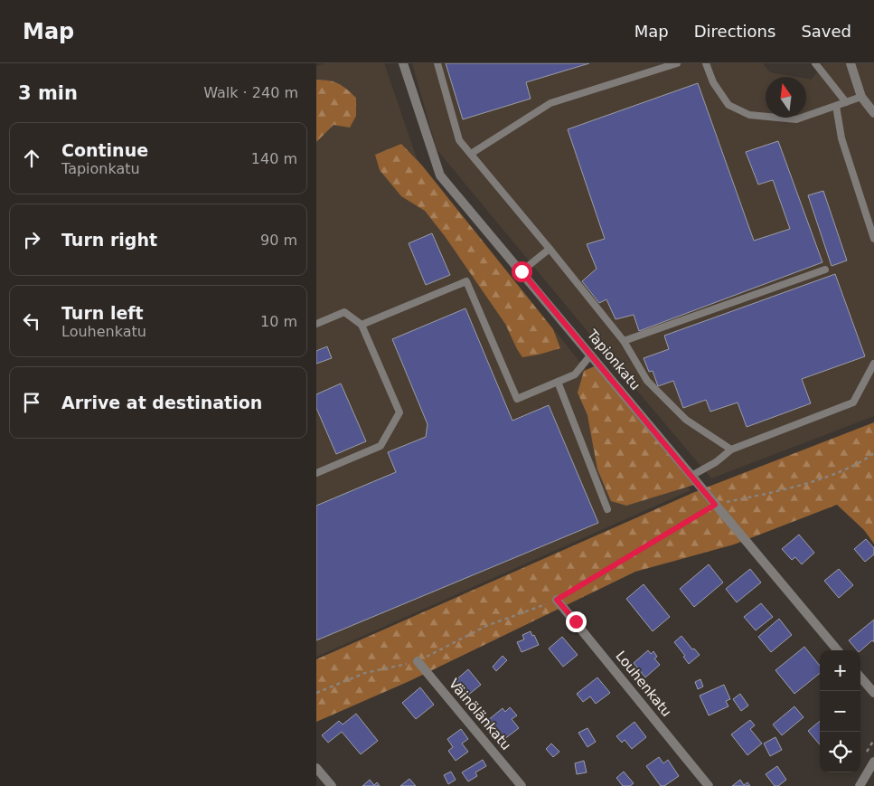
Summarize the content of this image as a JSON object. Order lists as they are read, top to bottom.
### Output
{
  "streets": {
    "street": ["Tapionkatu", "Louhenkatu", "Väinölänkatu"]
  },
  "north": "top",
  "page": {
    "header": "Map",
    "nav": ["Map", "Directions", "Saved"],
    "heading": ["3 min", "Walk · 240 m"],
    "list": [
      ["Continue", "Tapionkatu", "140 m"],
      ["Turn right", "90 m"],
      ["Turn left", "Louhenkatu", "10 m"],
      "Arrive at destination"
    ],
    "map_buttons": ["+", "−"]
  }
}
